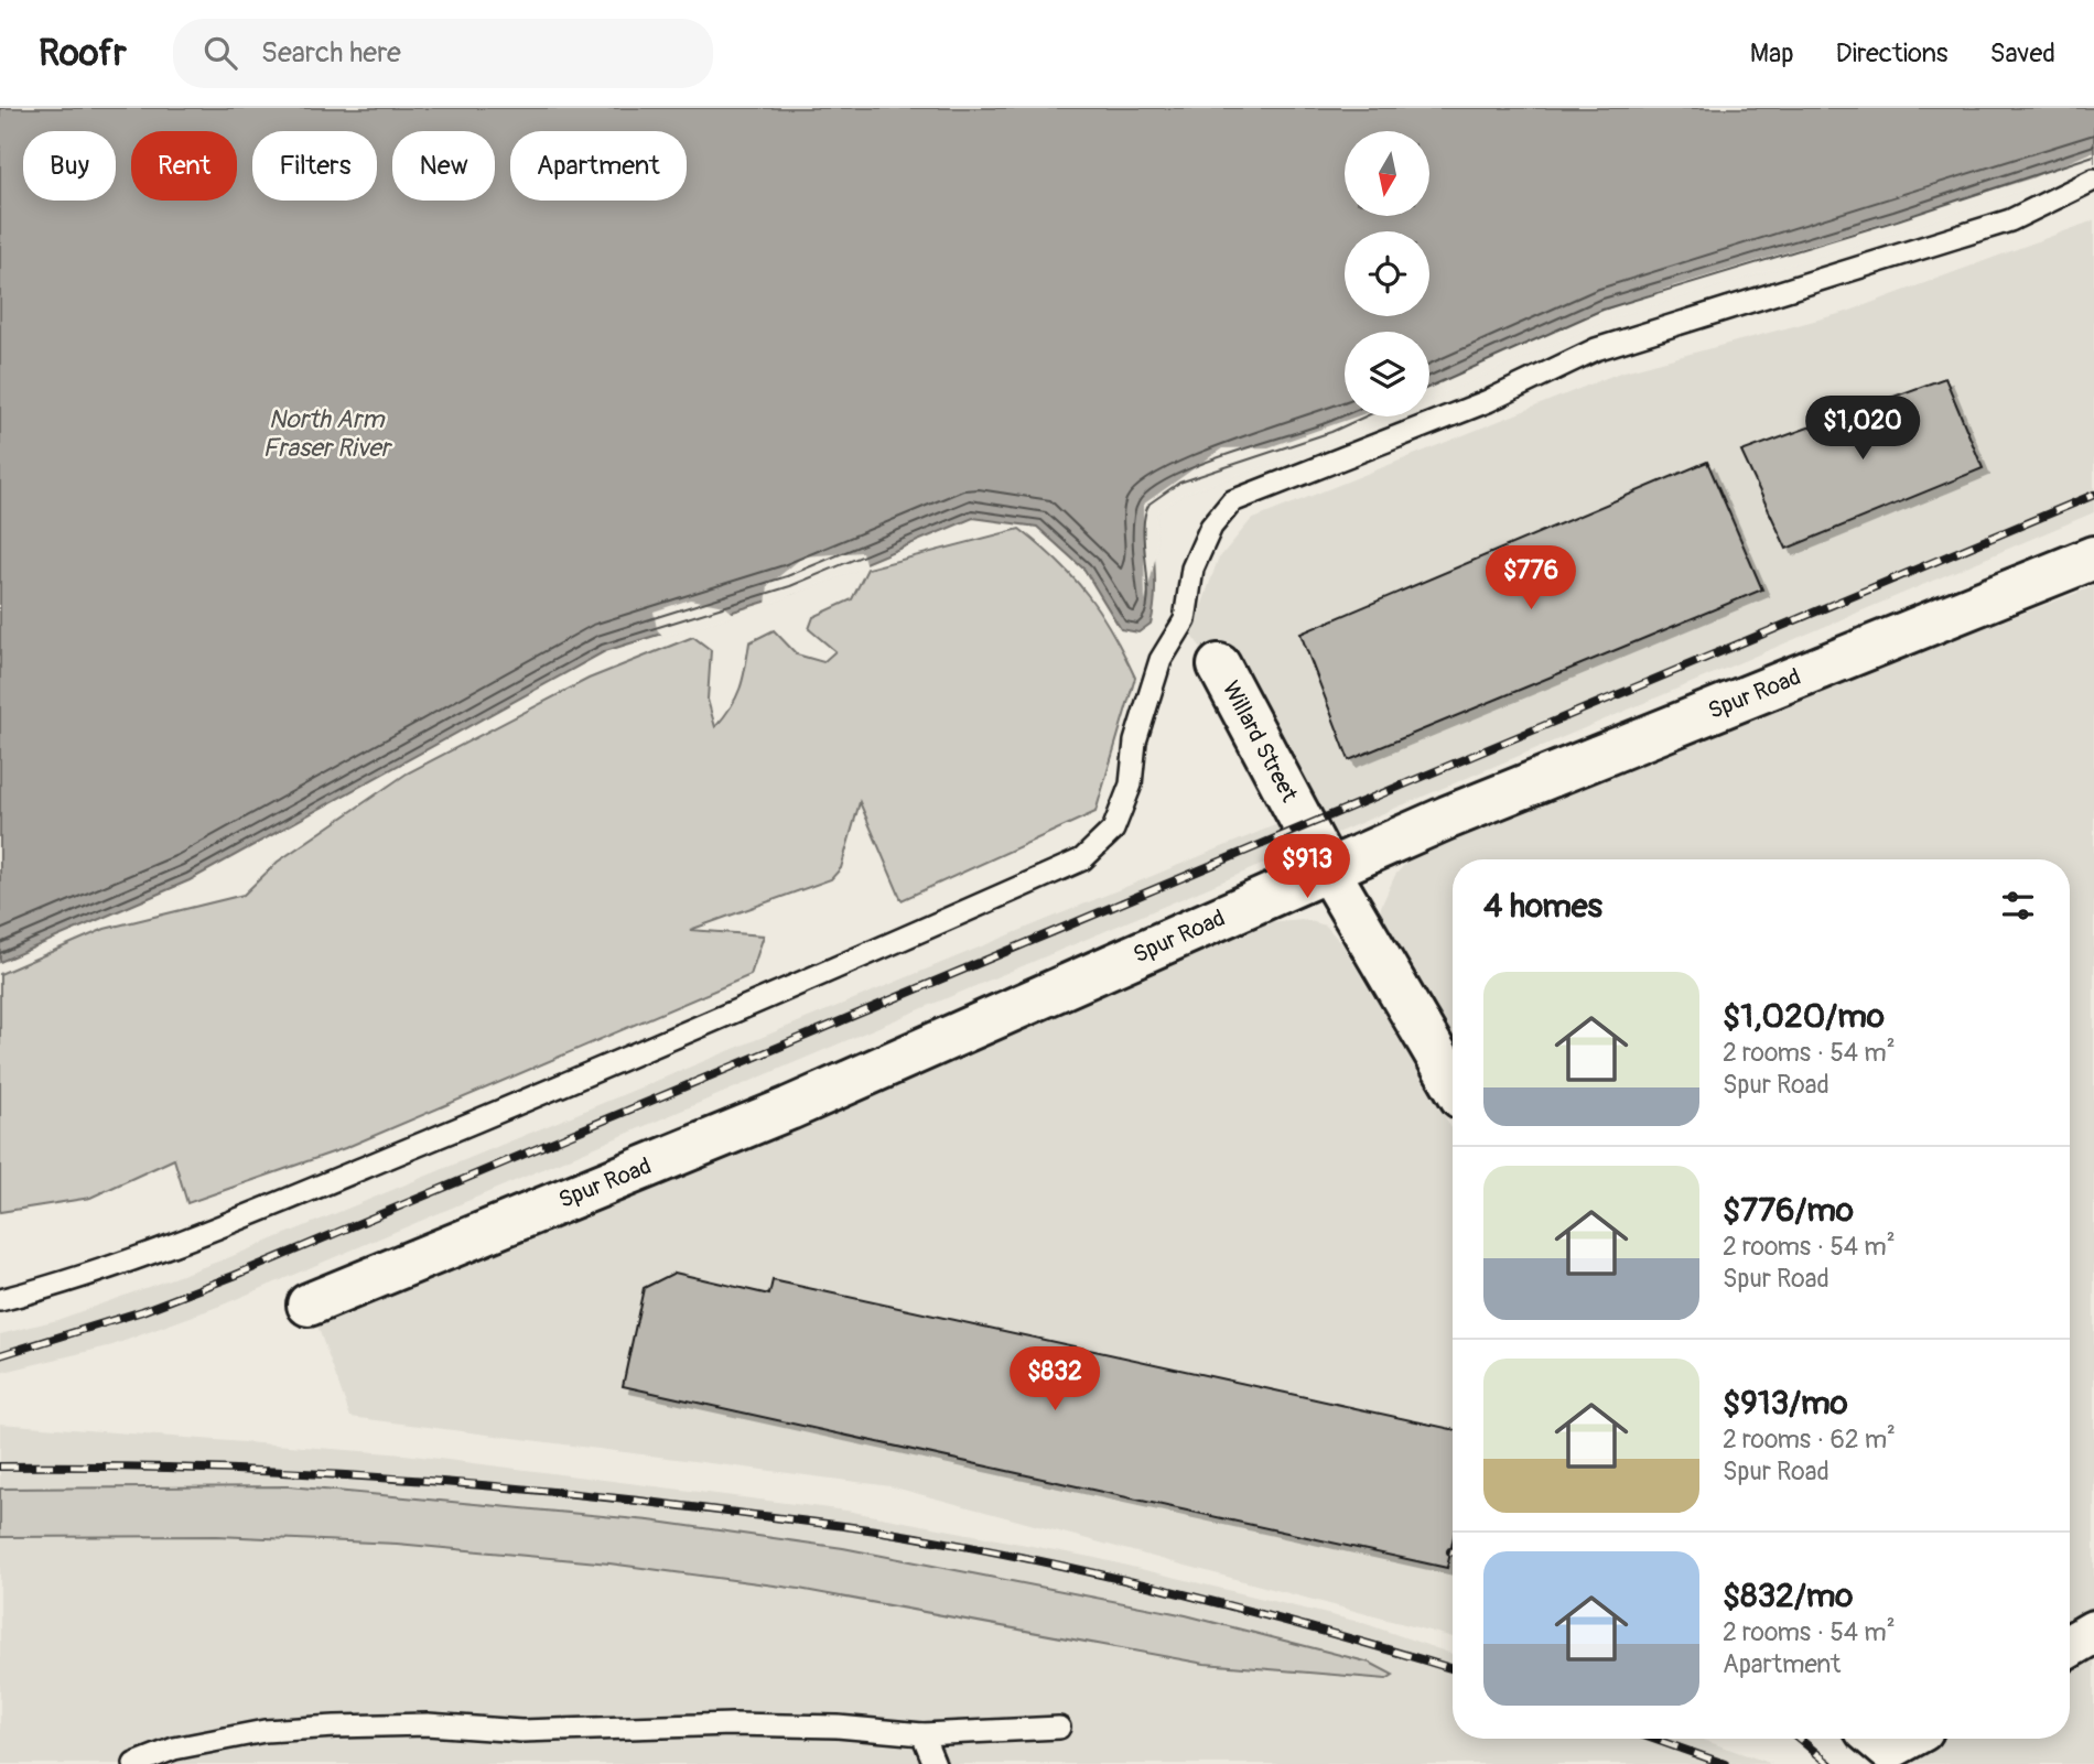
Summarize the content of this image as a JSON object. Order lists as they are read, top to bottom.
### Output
{
  "streets": {
    "street": ["Spur Road", "Willard Street"]
  },
  "crossings": [
    ["Spur Road", "Willard Street"]
  ],
  "water": ["North Arm Fraser River"],
  "north": "bottom",
  "page": {
    "header": "Roofr",
    "search": "Search here",
    "nav": ["Map", "Directions", "Saved"],
    "chip": [
      "Buy",
      "Rent",
      "Filters",
      "New",
      "Apartment"
    ],
    "price": [
      "$1,020",
      "$776",
      "$913",
      "$832"
    ],
    "heading": "4 homes",
    "list": [
      {
        "name": "$1,020/mo",
        "note": "2 rooms · 54 m² · Spur Road"
      },
      {
        "name": "$776/mo",
        "note": "2 rooms · 54 m² · Spur Road"
      },
      {
        "name": "$913/mo",
        "note": "2 rooms · 62 m² · Spur Road"
      },
      {
        "name": "$832/mo",
        "note": "2 rooms · 54 m² · Apartment"
      }
    ]
  }
}
